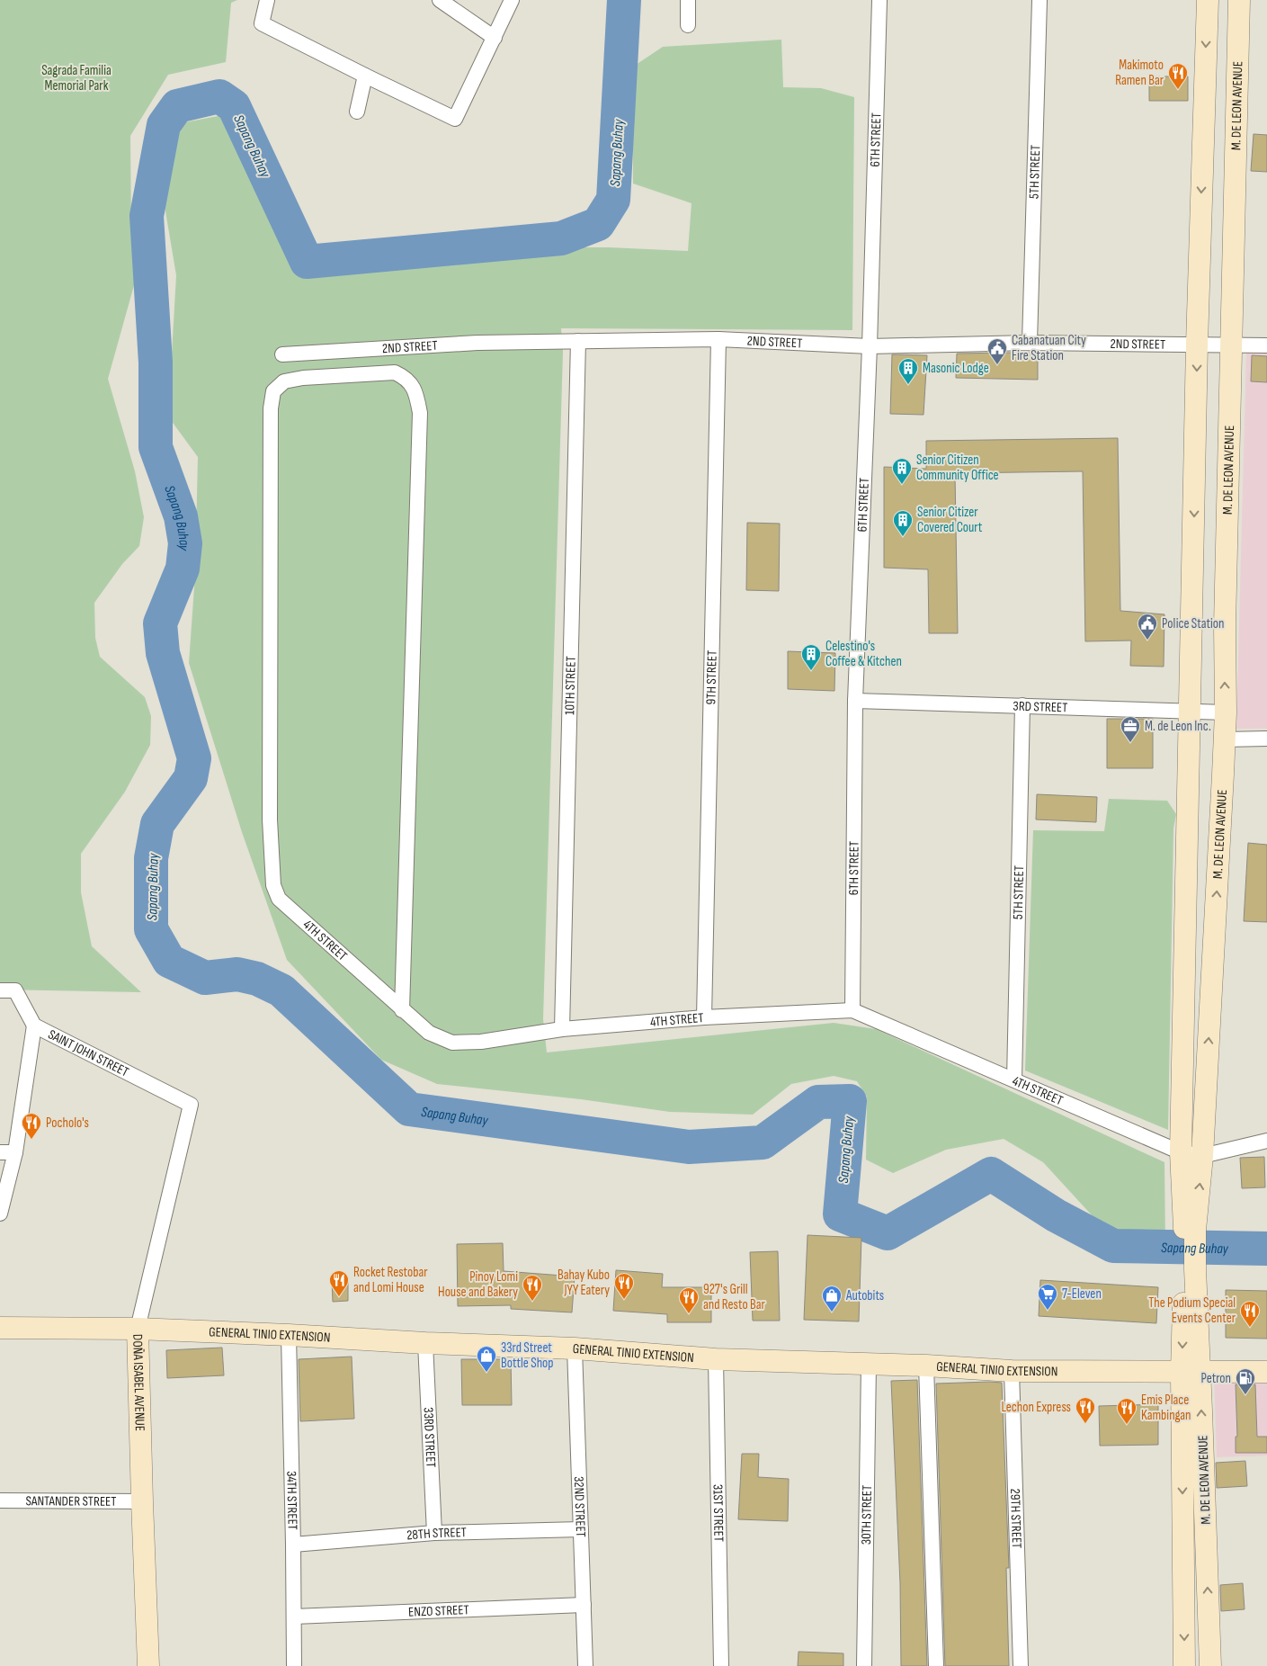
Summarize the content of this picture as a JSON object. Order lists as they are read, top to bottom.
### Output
{
  "streets": {
    "main road": ["M. DE LEON AVENUE", "GENERAL TINIO EXTENSION", "DOÑA ISABEL AVENUE"],
    "street": [
      "6TH STREET",
      "5TH STREET",
      "2ND STREET",
      "9TH STREET",
      "10TH STREET",
      "3RD STREET",
      "4TH STREET",
      "SAINT JOHN STREET",
      "33RD STREET",
      "SANTANDER STREET",
      "34TH STREET",
      "32ND STREET",
      "31ST STREET",
      "30TH STREET",
      "29TH STREET",
      "28TH STREET",
      "ENZO STREET"
    ]
  },
  "crossings": [
    ["M. DE LEON AVENUE", "2ND STREET"],
    ["M. DE LEON AVENUE", "3RD STREET"],
    ["M. DE LEON AVENUE", "4TH STREET"],
    ["M. DE LEON AVENUE", "GENERAL TINIO EXTENSION"],
    ["6TH STREET", "2ND STREET"],
    ["6TH STREET", "3RD STREET"],
    ["6TH STREET", "4TH STREET"],
    ["5TH STREET", "2ND STREET"],
    ["5TH STREET", "3RD STREET"],
    ["5TH STREET", "4TH STREET"],
    ["2ND STREET", "9TH STREET"],
    ["2ND STREET", "10TH STREET"],
    ["9TH STREET", "4TH STREET"],
    ["10TH STREET", "4TH STREET"],
    ["SAINT JOHN STREET", "DOÑA ISABEL AVENUE"],
    ["GENERAL TINIO EXTENSION", "DOÑA ISABEL AVENUE"],
    ["GENERAL TINIO EXTENSION", "33RD STREET"],
    ["GENERAL TINIO EXTENSION", "34TH STREET"],
    ["GENERAL TINIO EXTENSION", "32ND STREET"],
    ["GENERAL TINIO EXTENSION", "31ST STREET"],
    ["GENERAL TINIO EXTENSION", "30TH STREET"],
    ["GENERAL TINIO EXTENSION", "29TH STREET"],
    ["DOÑA ISABEL AVENUE", "SANTANDER STREET"],
    ["33RD STREET", "28TH STREET"],
    ["34TH STREET", "28TH STREET"],
    ["34TH STREET", "ENZO STREET"],
    ["32ND STREET", "28TH STREET"],
    ["32ND STREET", "ENZO STREET"]
  ],
  "water": ["Sapang Buhay"],
  "parks": ["Sagrada Familia Memorial Park"],
  "places": {
    "restaurant": [
      "Makimoto Ramen Bar",
      "Pocholo's",
      "Rocket Restobar and Lomi House",
      "Bahay Kubo JYY Eatery",
      "Pinoy Lomi House and Bakery",
      "927's Grill and Resto Bar",
      "The Podium Special Events Center",
      "Lechon Express",
      "Emis Place Kambingan"
    ],
    "public building": ["Cabanatuan City Fire Station", "Police Station"],
    "building": [
      "Masonic Lodge",
      "Senior Citizen Community Office",
      "Senior Citizer Covered Court",
      "Celestino's Coffee & Kitchen"
    ],
    "office": ["M. de Leon Inc."],
    "supermarket": ["7-Eleven"],
    "shop": ["Autobits", "33rd Street Bottle Shop"],
    "fuel station": ["Petron"]
  }
}
